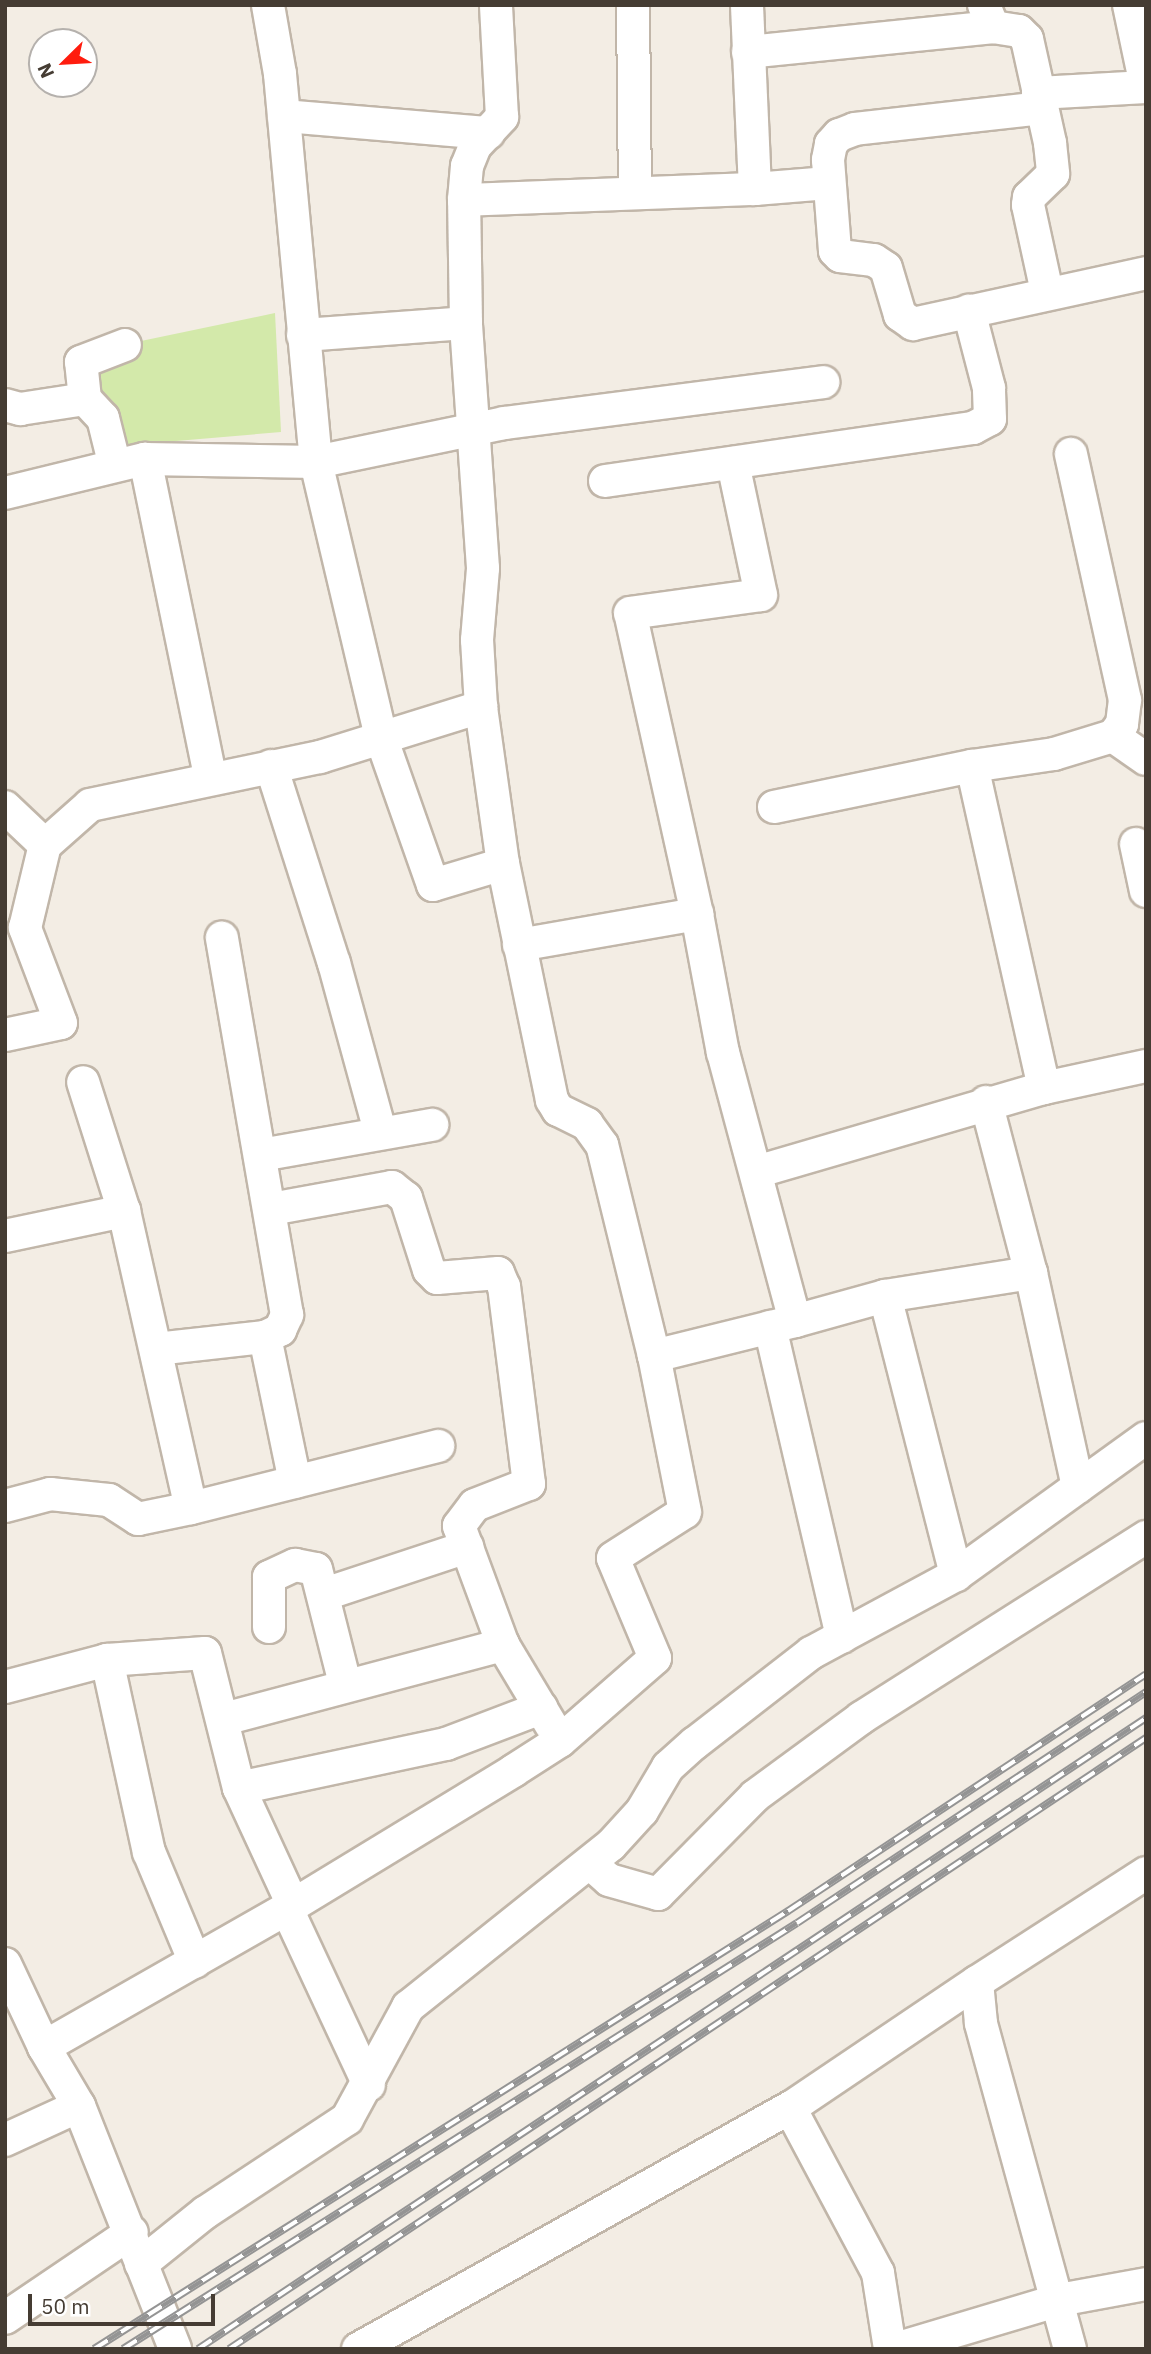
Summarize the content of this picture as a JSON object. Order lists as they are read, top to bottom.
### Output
{
  "scale_bar": "50 m",
  "north": "bottom left"
}
